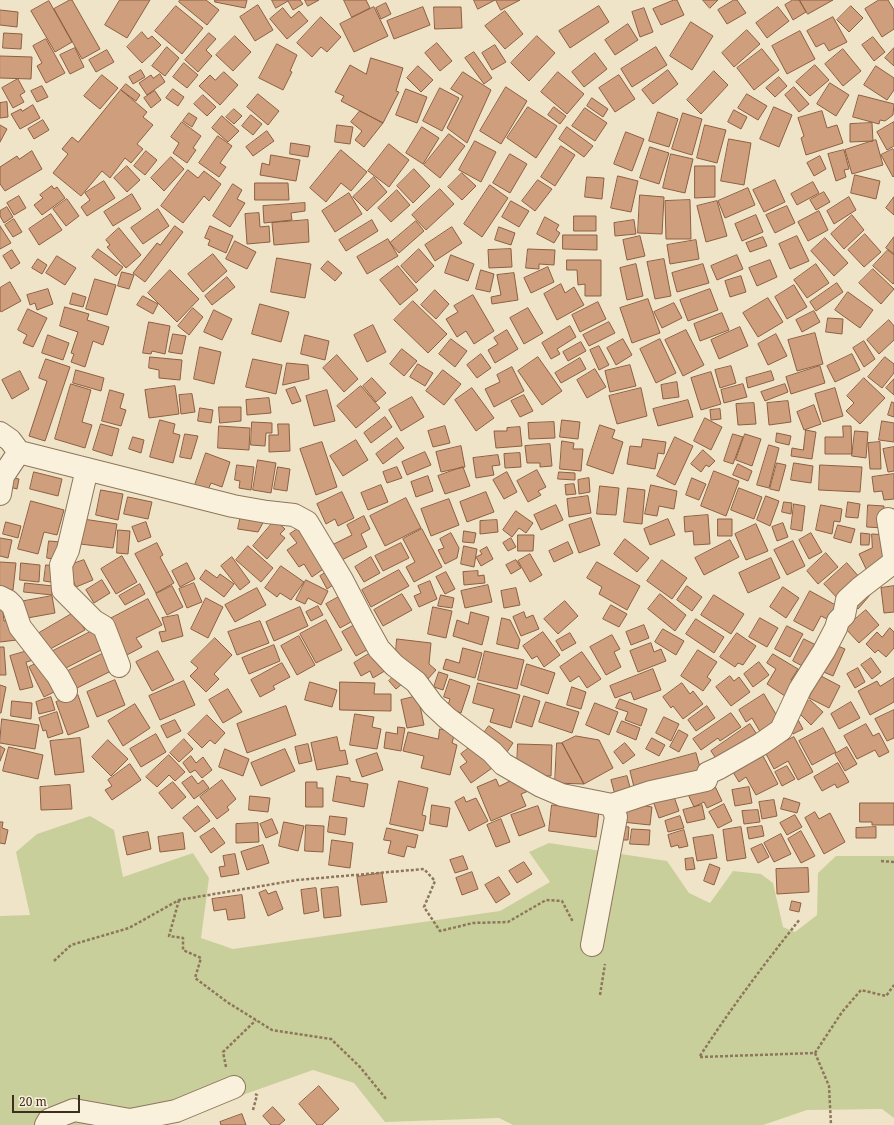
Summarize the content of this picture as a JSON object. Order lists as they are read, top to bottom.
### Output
{
  "scale_bar": "20 m"
}
